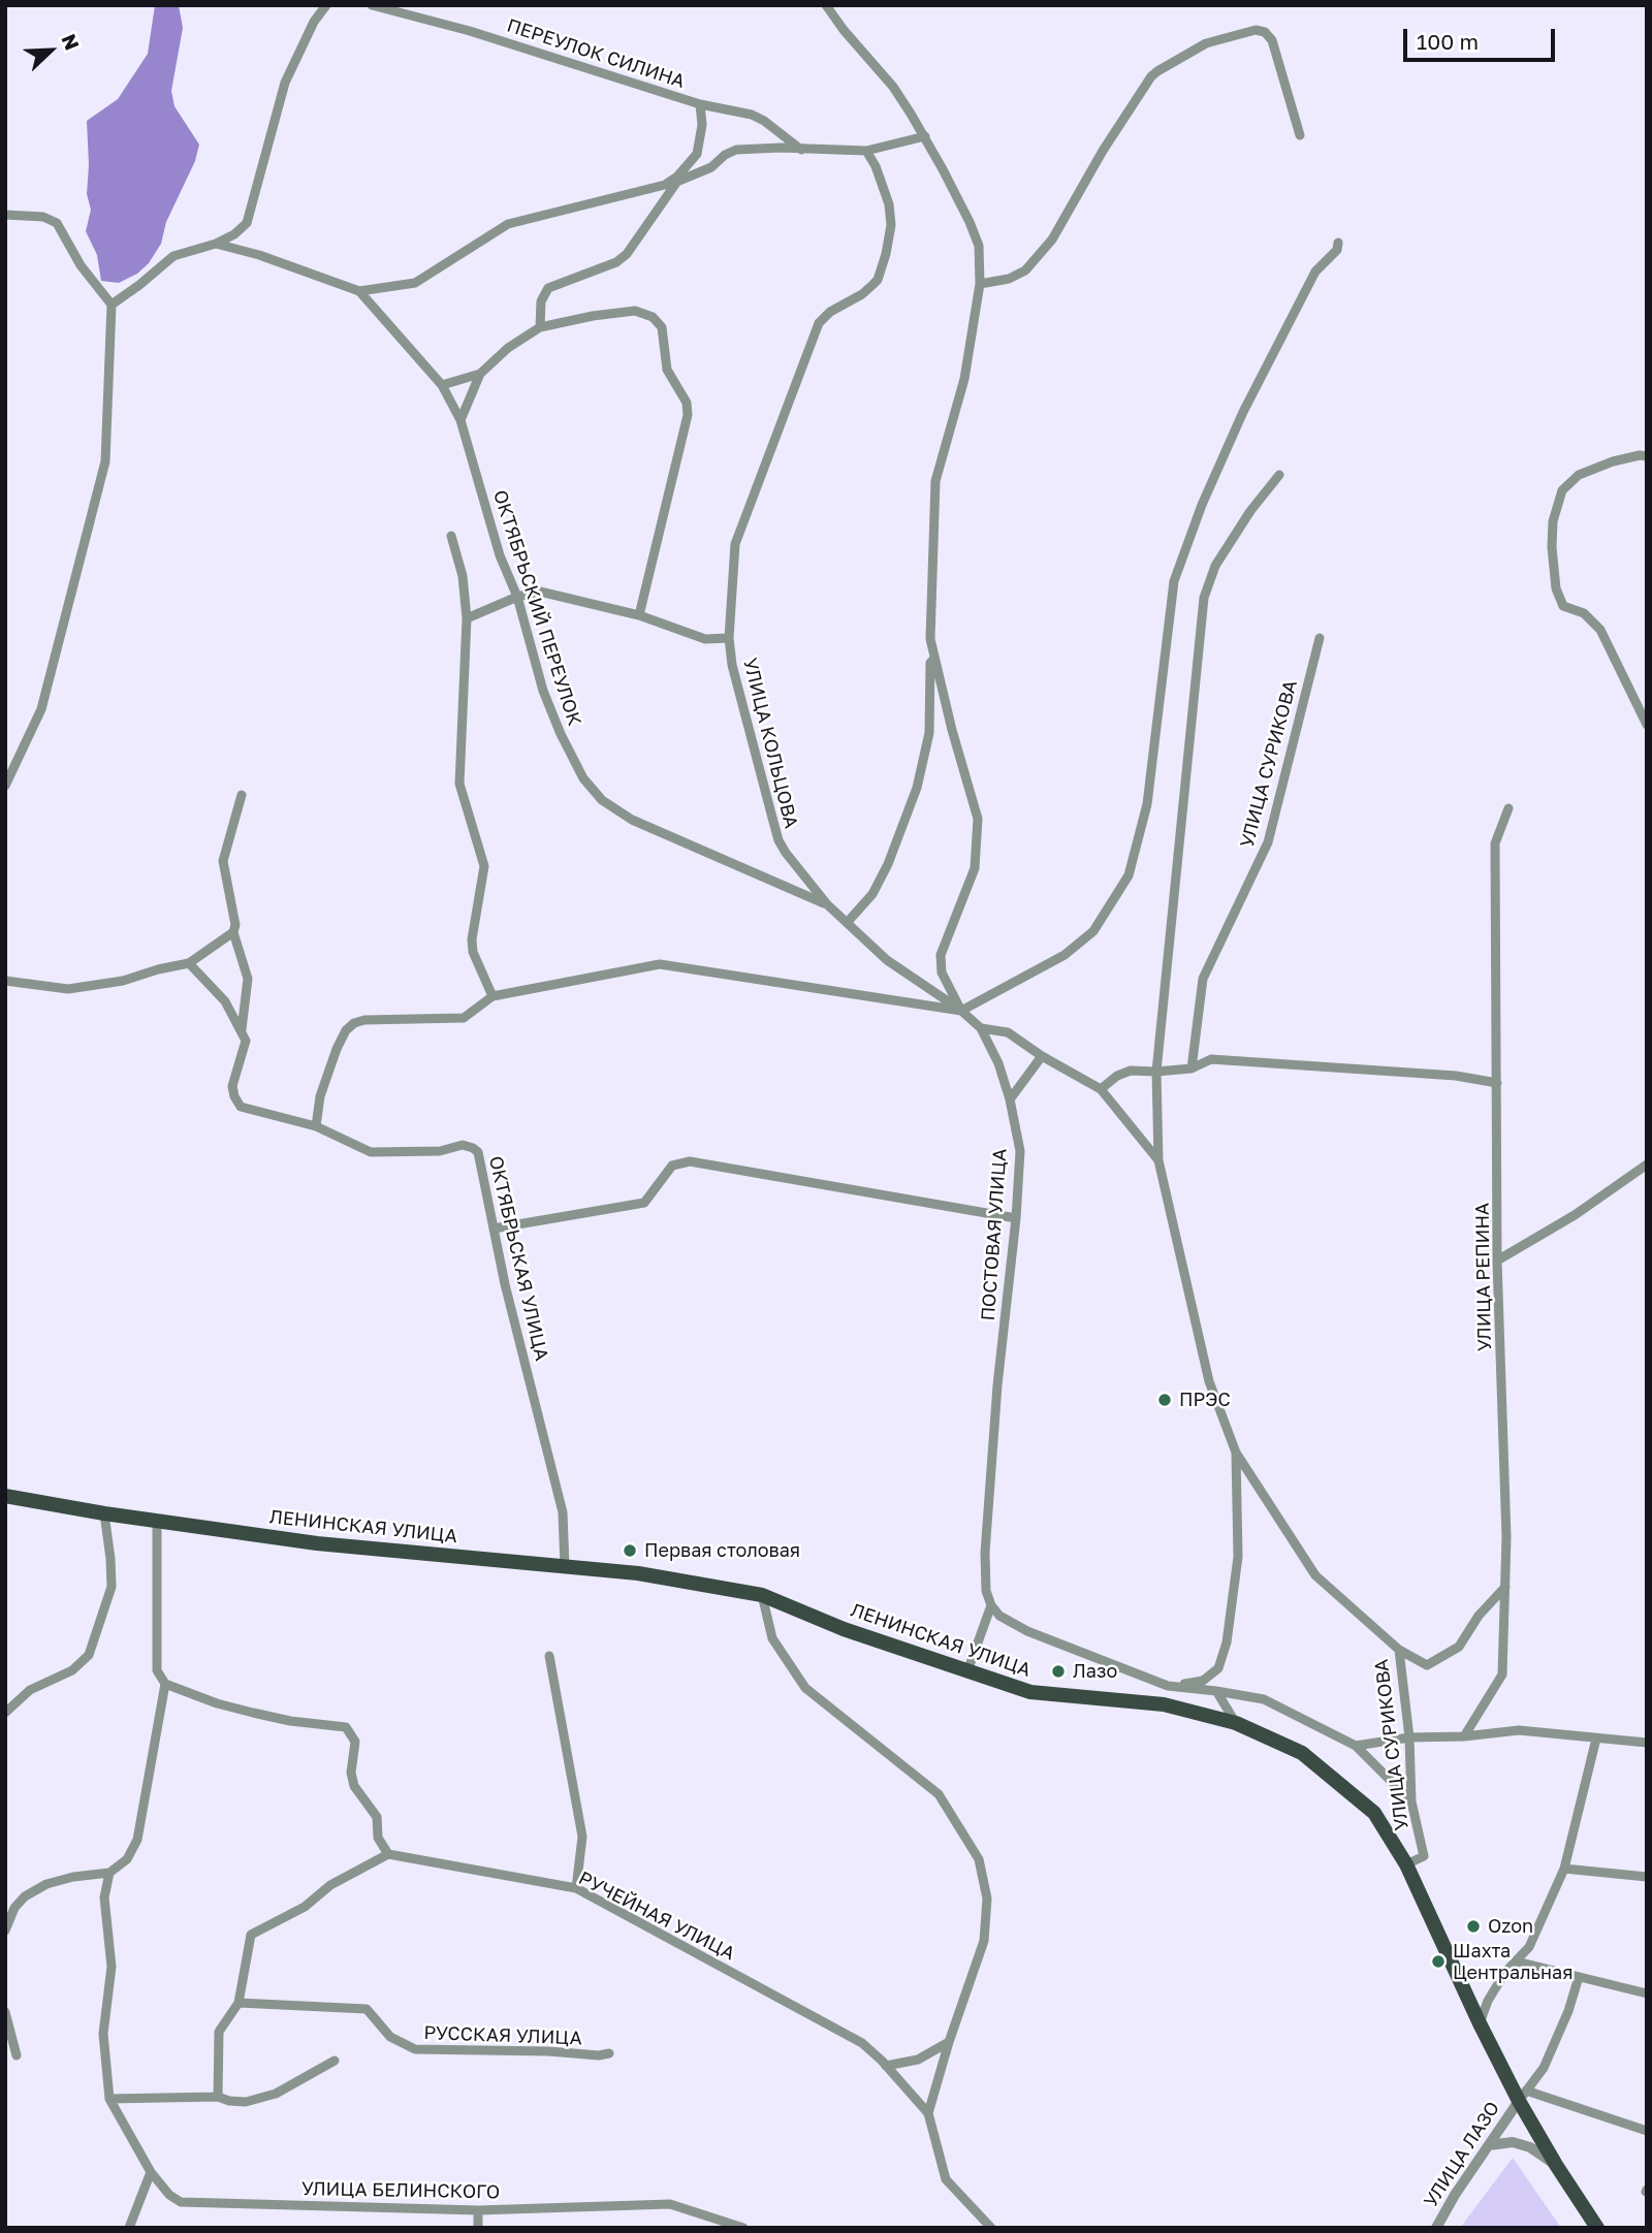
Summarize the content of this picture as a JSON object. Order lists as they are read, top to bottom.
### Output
{
  "streets": {
    "main road": ["ЛЕНИНСКАЯ УЛИЦА"],
    "street": [
      "ПЕРЕУЛОК СИЛИНА",
      "ОКТЯБРЬСКИЙ ПЕРЕУЛОК",
      "УЛИЦА КОЛЬЦОВА",
      "УЛИЦА СУРИКОВА",
      "ПОСТОВАЯ УЛИЦА",
      "ОКТЯБРЬСКАЯ УЛИЦА",
      "УЛИЦА РЕПИНА",
      "РУЧЕЙНАЯ УЛИЦА",
      "РУССКАЯ УЛИЦА",
      "УЛИЦА ЛАЗО",
      "УЛИЦА БЕЛИНСКОГО"
    ]
  },
  "crossings": [
    ["ОКТЯБРЬСКИЙ ПЕРЕУЛОК", "УЛИЦА КОЛЬЦОВА"],
    ["УЛИЦА КОЛЬЦОВА", "ПОСТОВАЯ УЛИЦА"],
    ["УЛИЦА СУРИКОВА", "ЛЕНИНСКАЯ УЛИЦА"],
    ["ОКТЯБРЬСКАЯ УЛИЦА", "ЛЕНИНСКАЯ УЛИЦА"],
    ["ЛЕНИНСКАЯ УЛИЦА", "УЛИЦА ЛАЗО"]
  ],
  "places": [
    "ПРЭС",
    "Первая столовая",
    "Лазо",
    "Ozon",
    "Шахта Центральная"
  ],
  "scale_bar": "100 m",
  "north": "top right"
}
